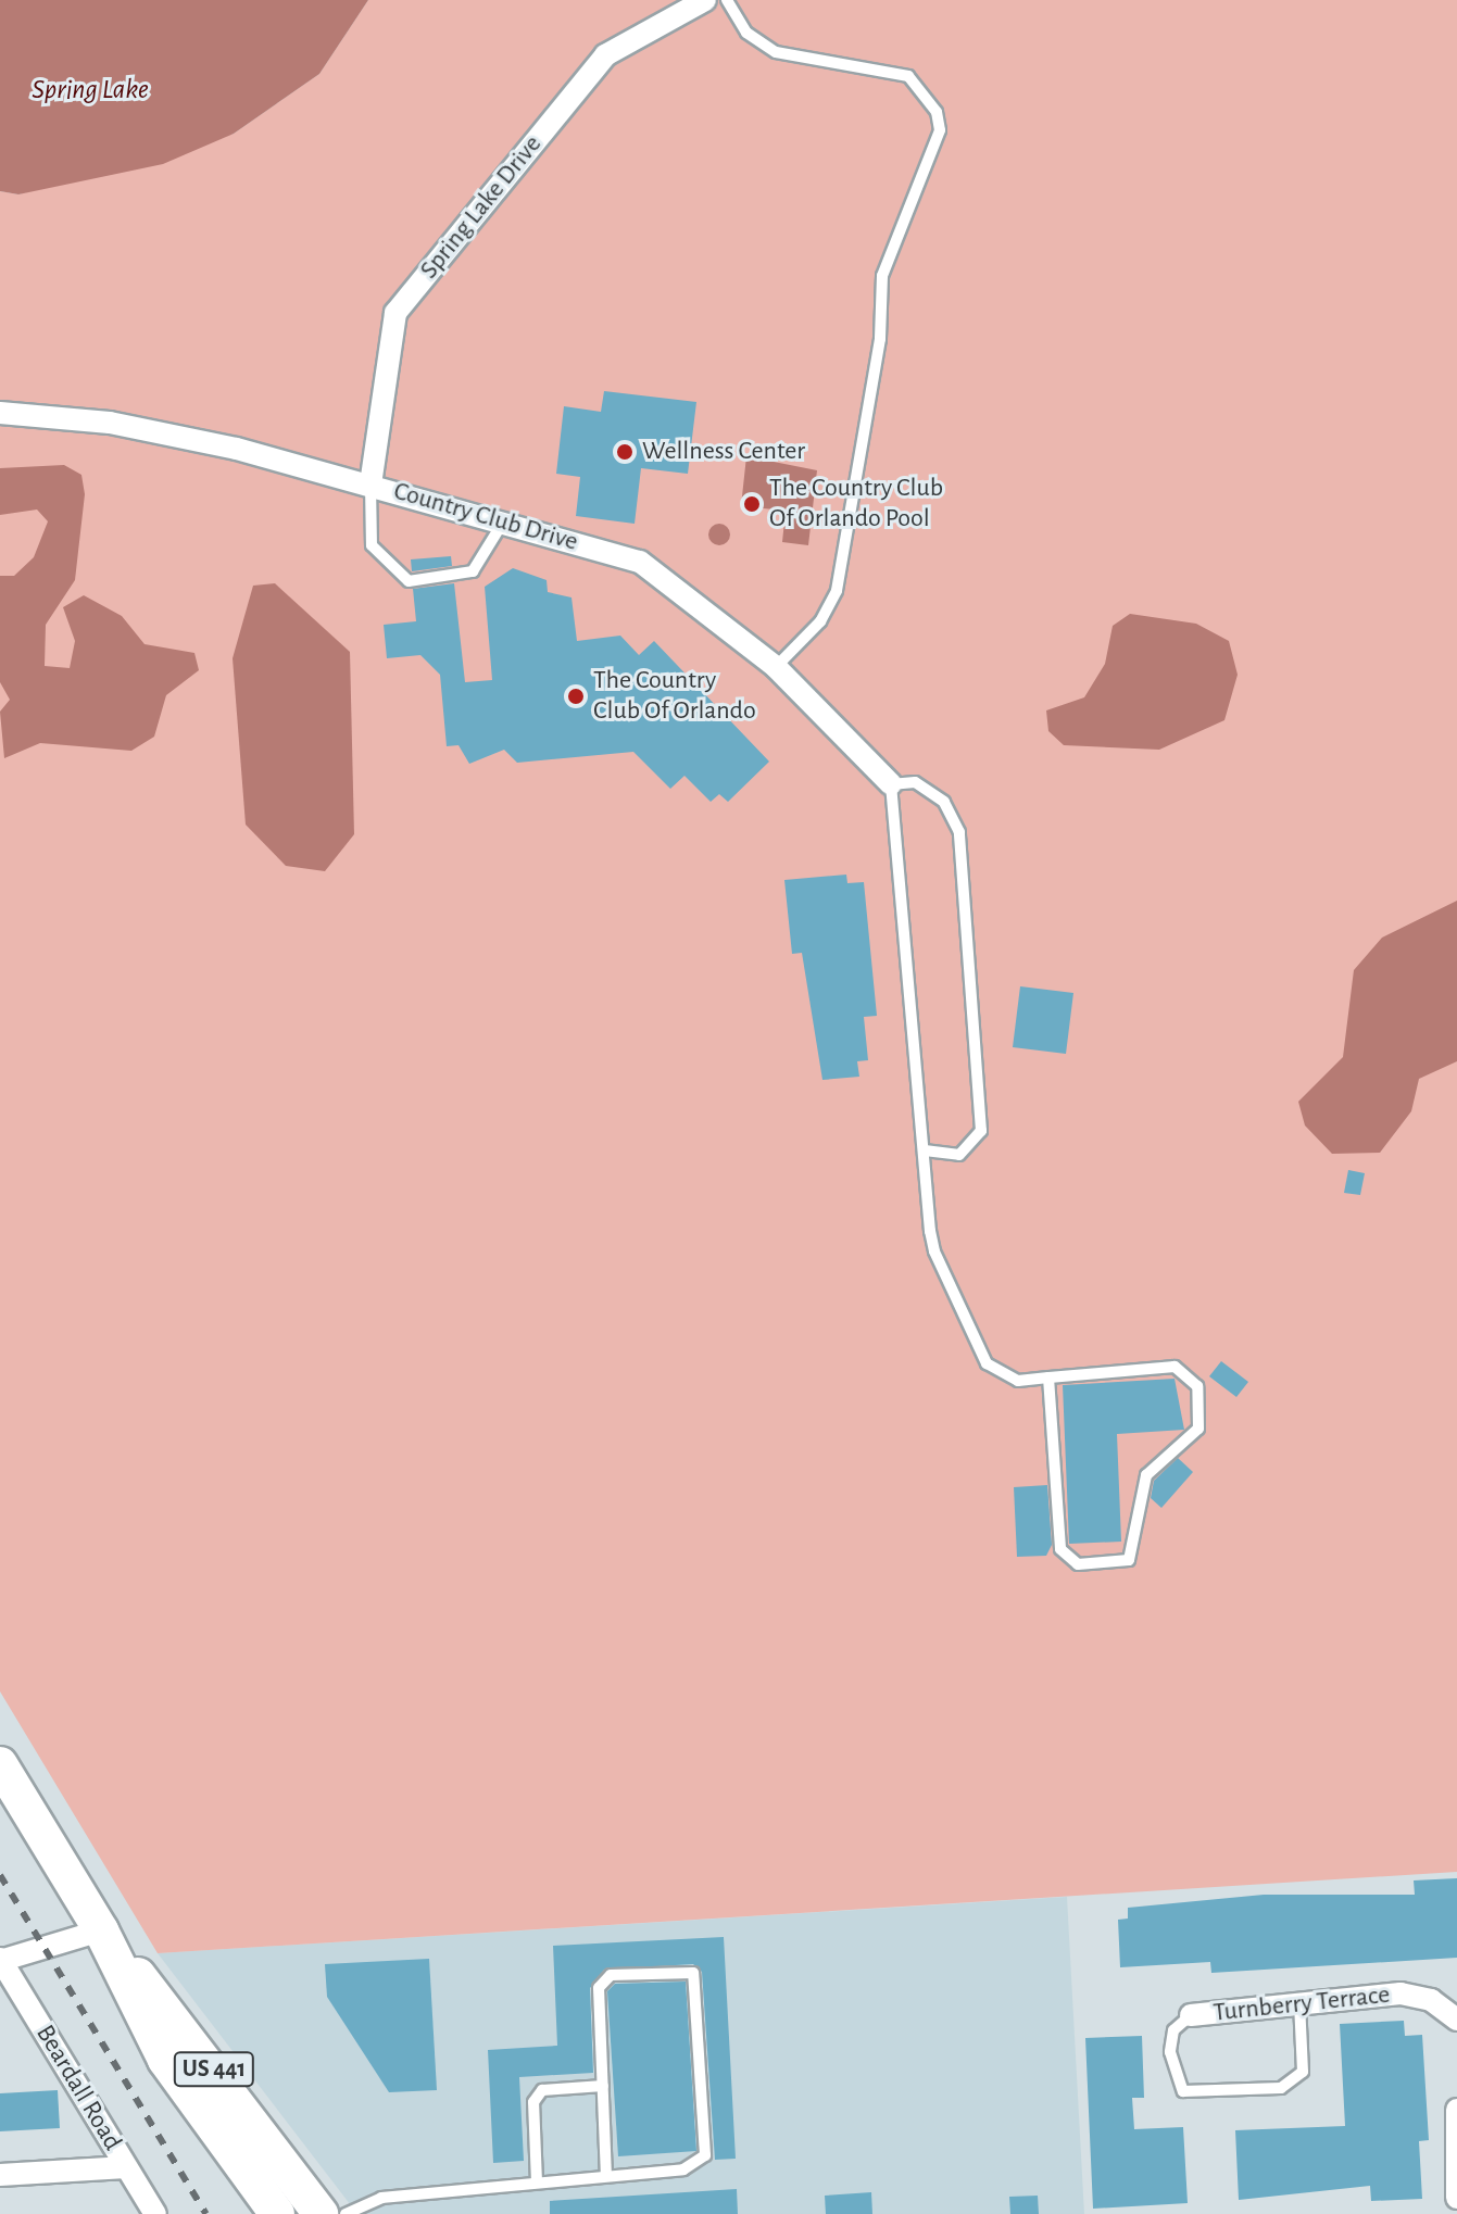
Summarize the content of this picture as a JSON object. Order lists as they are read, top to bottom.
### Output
{
  "streets": {
    "main road": ["US 441"],
    "street": [
      "Spring Lake Drive",
      "Country Club Drive",
      "Turnberry Terrace",
      "Beardall Road"
    ]
  },
  "crossings": [
    ["Spring Lake Drive", "Country Club Drive"]
  ],
  "water": ["Spring Lake"],
  "places": ["Wellness Center", "The Country Club Of Orlando Pool", "The Country Club Of Orlando"]
}
